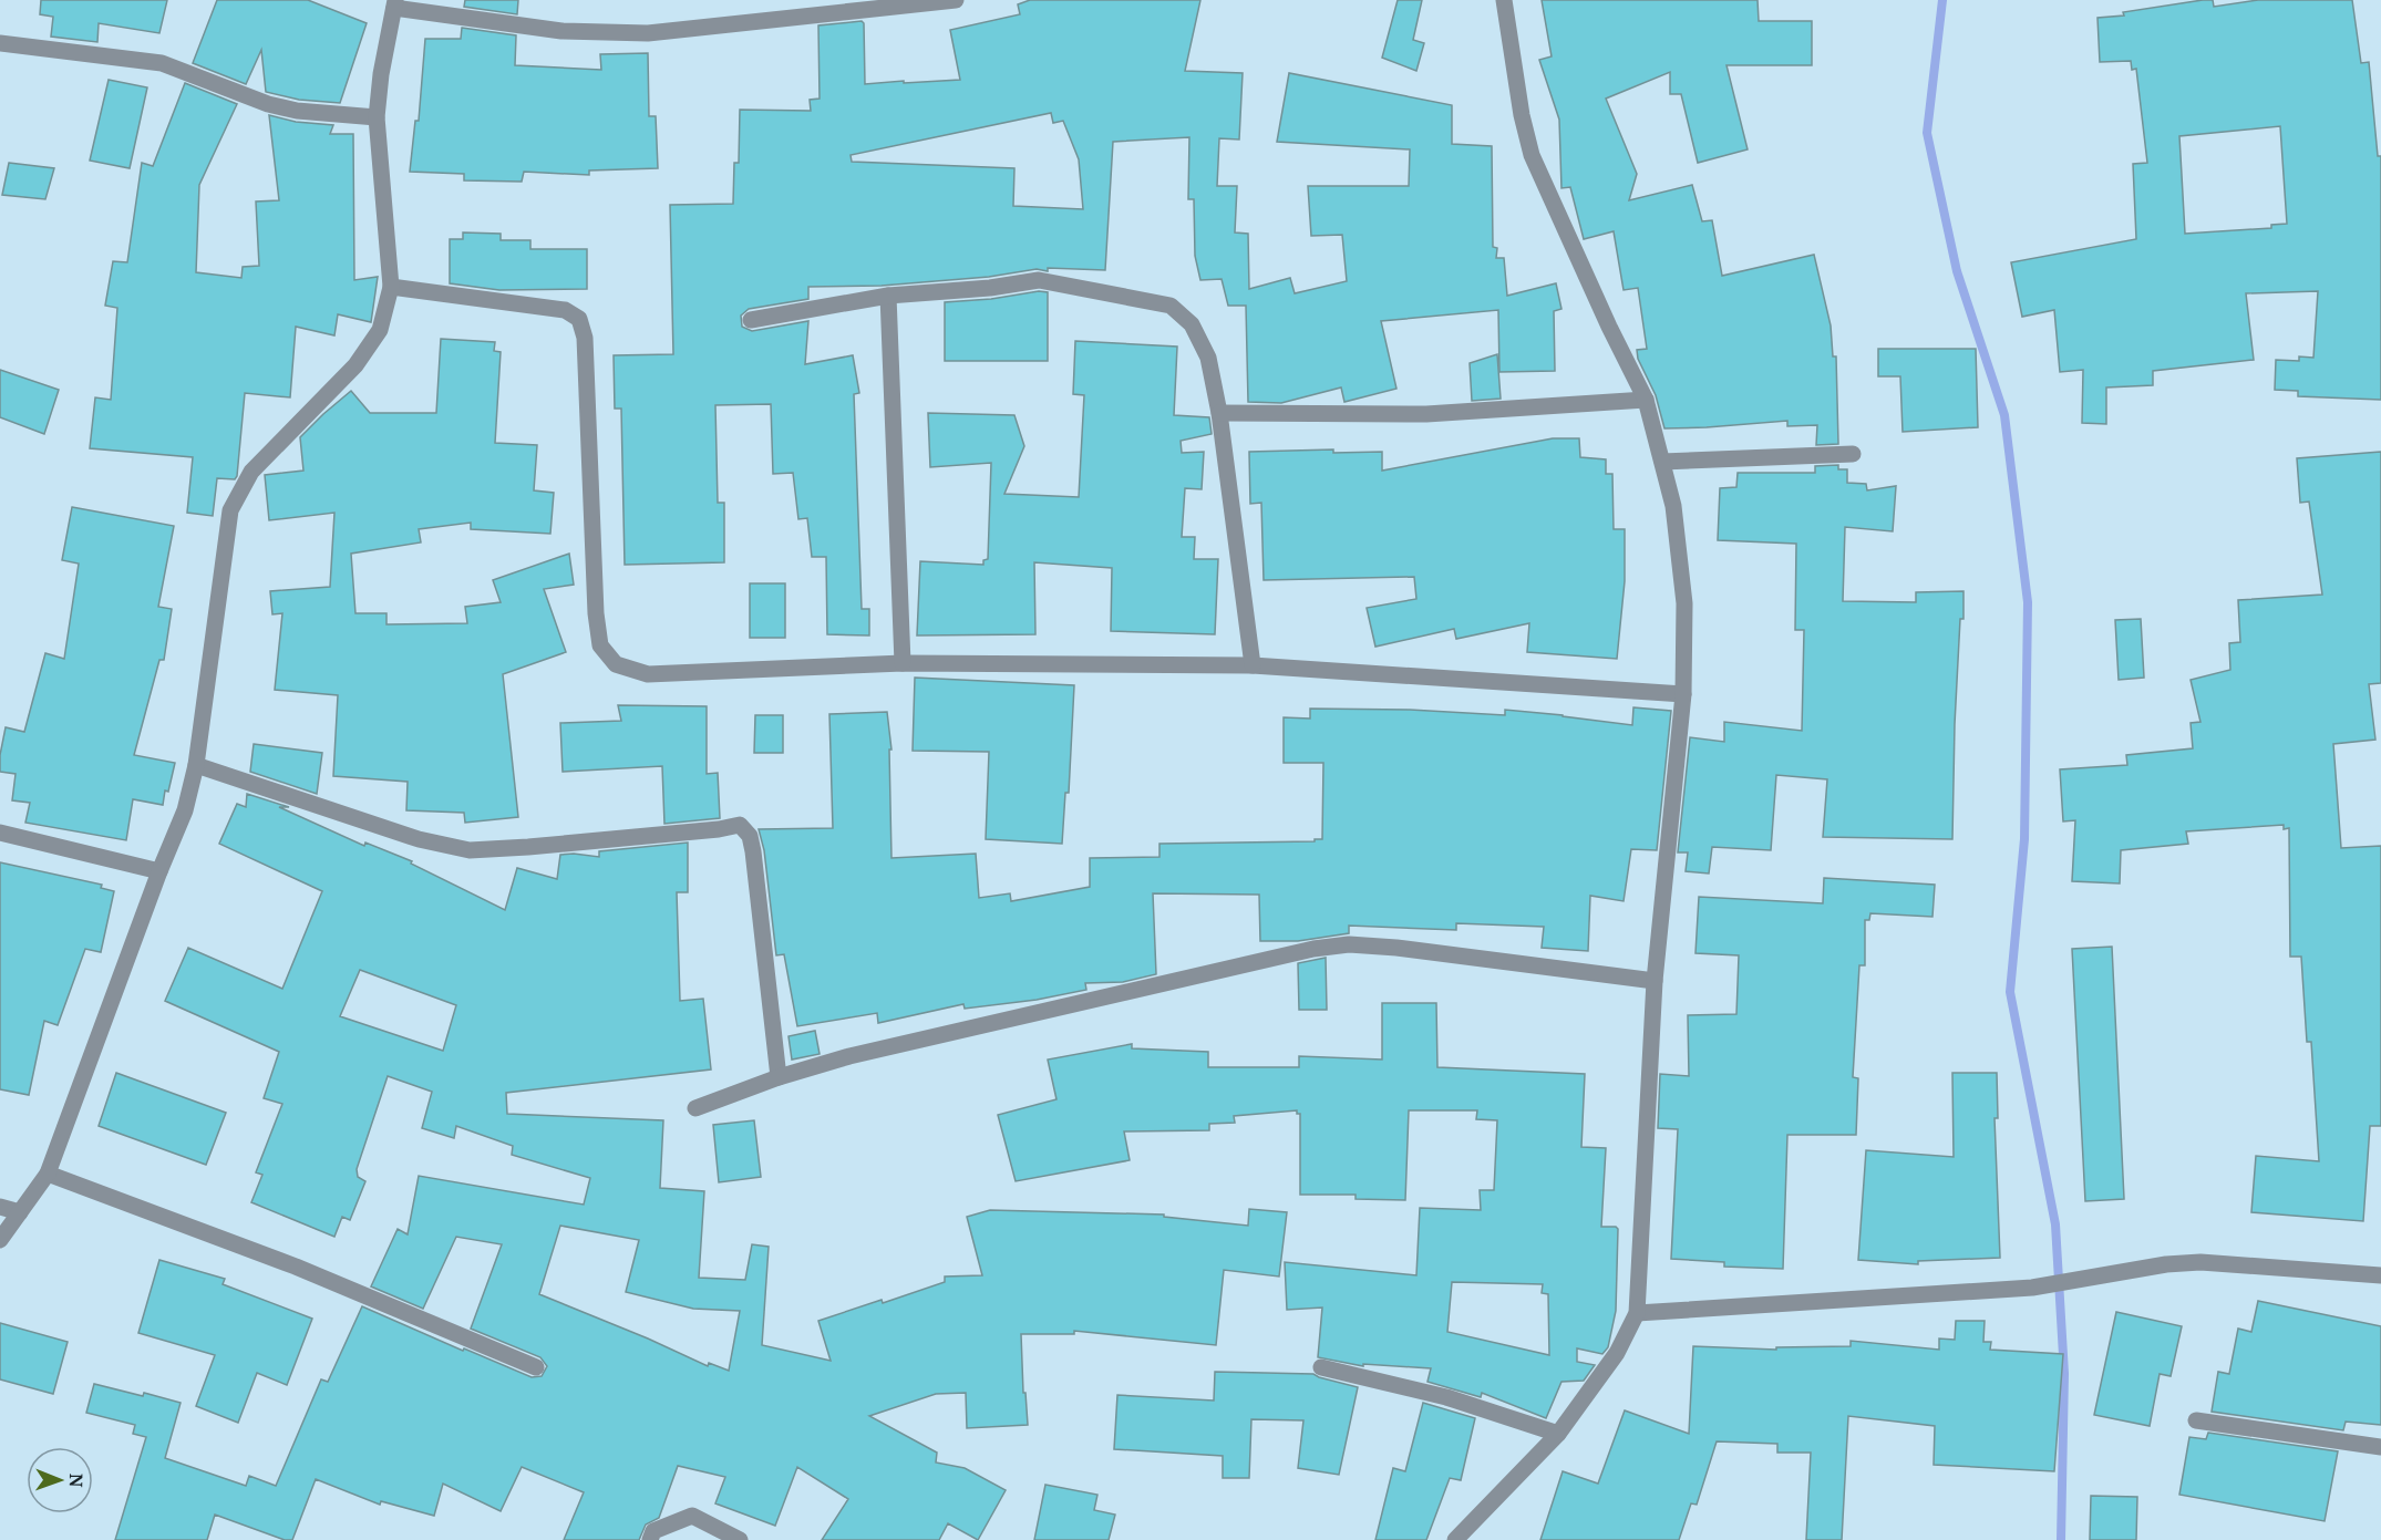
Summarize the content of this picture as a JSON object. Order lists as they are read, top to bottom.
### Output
{
  "north": "right"
}
